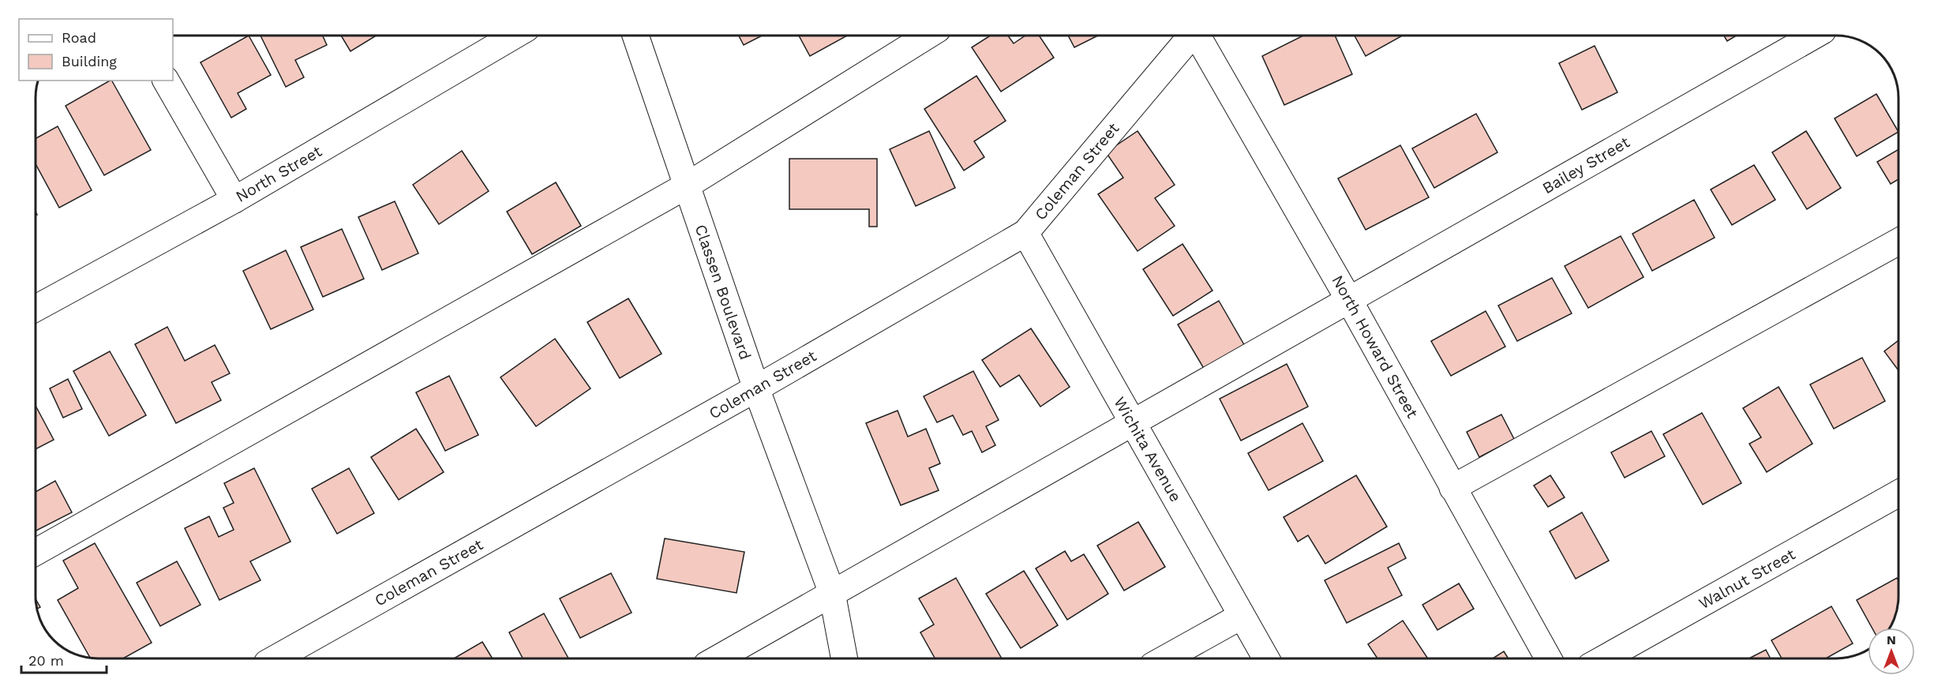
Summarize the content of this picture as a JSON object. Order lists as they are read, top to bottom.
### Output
{
  "streets": {
    "street": [
      "Bailey Street",
      "Coleman Street",
      "North Street",
      "Classen Boulevard",
      "North Howard Street",
      "Wichita Avenue",
      "Walnut Street"
    ]
  },
  "crossings": [
    ["Bailey Street", "Classen Boulevard"],
    ["Bailey Street", "North Howard Street"],
    ["Bailey Street", "Wichita Avenue"],
    ["Coleman Street", "Classen Boulevard"],
    ["Coleman Street", "Wichita Avenue"]
  ],
  "legend": ["Road", "Building"],
  "scale_bar": "20 m",
  "north": "top"
}
